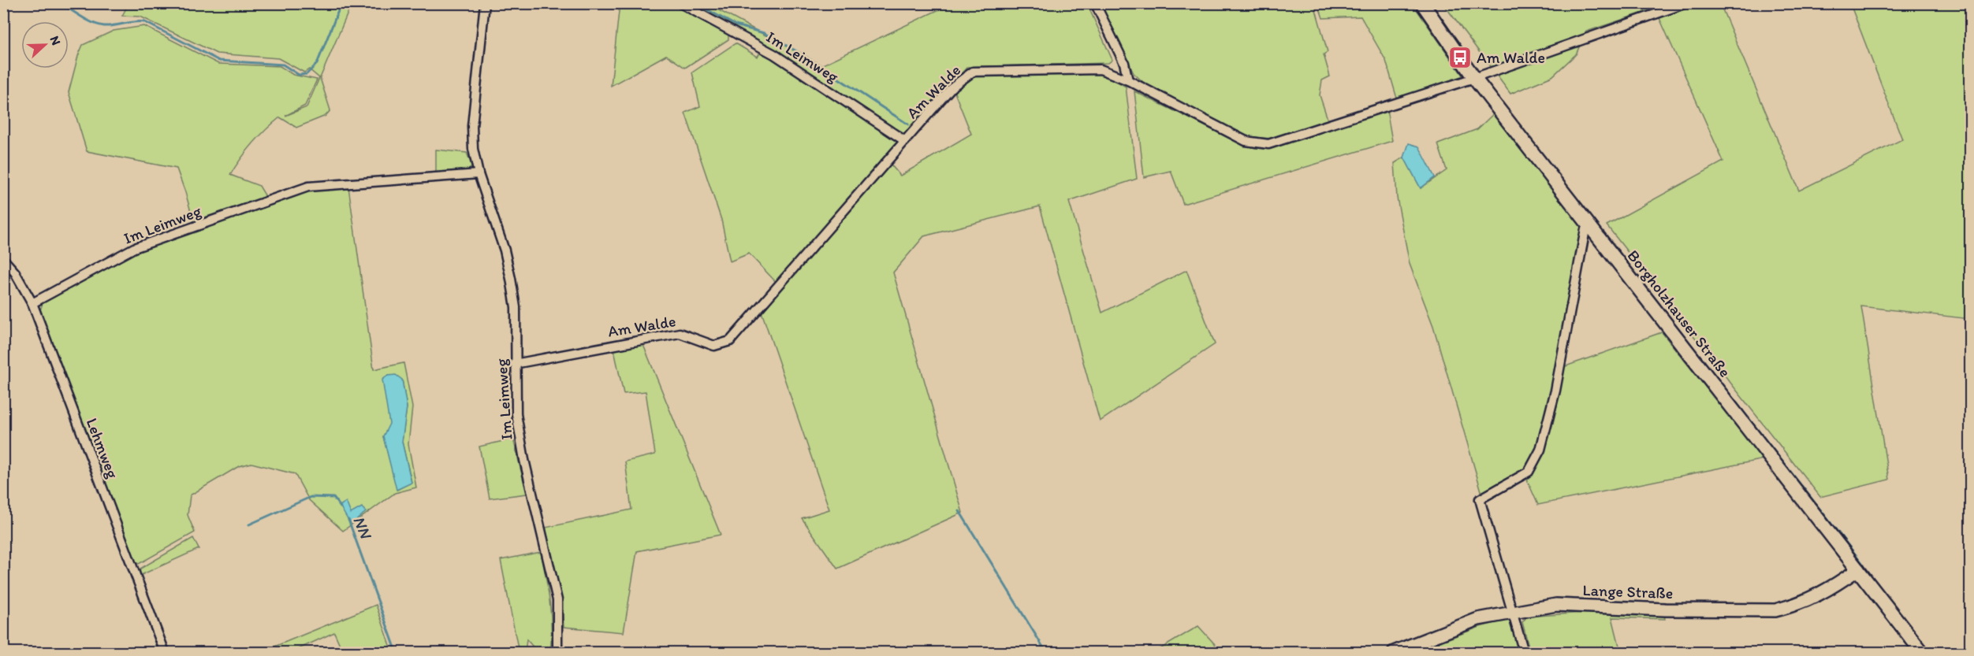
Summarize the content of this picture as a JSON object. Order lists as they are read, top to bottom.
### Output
{
  "streets": {
    "main road": ["Borgholzhauser Straße"],
    "street": [
      "Im Leimweg",
      "Am Walde",
      "Lehmweg",
      "Lange Straße"
    ]
  },
  "crossings": [
    ["Im Leimweg", "Am Walde"],
    ["Im Leimweg", "Lehmweg"],
    ["Am Walde", "Borgholzhauser Straße"],
    ["Borgholzhauser Straße", "Lange Straße"]
  ],
  "water": ["NN"],
  "places": {
    "bus stop": ["Am Walde"]
  },
  "north": "right"
}
